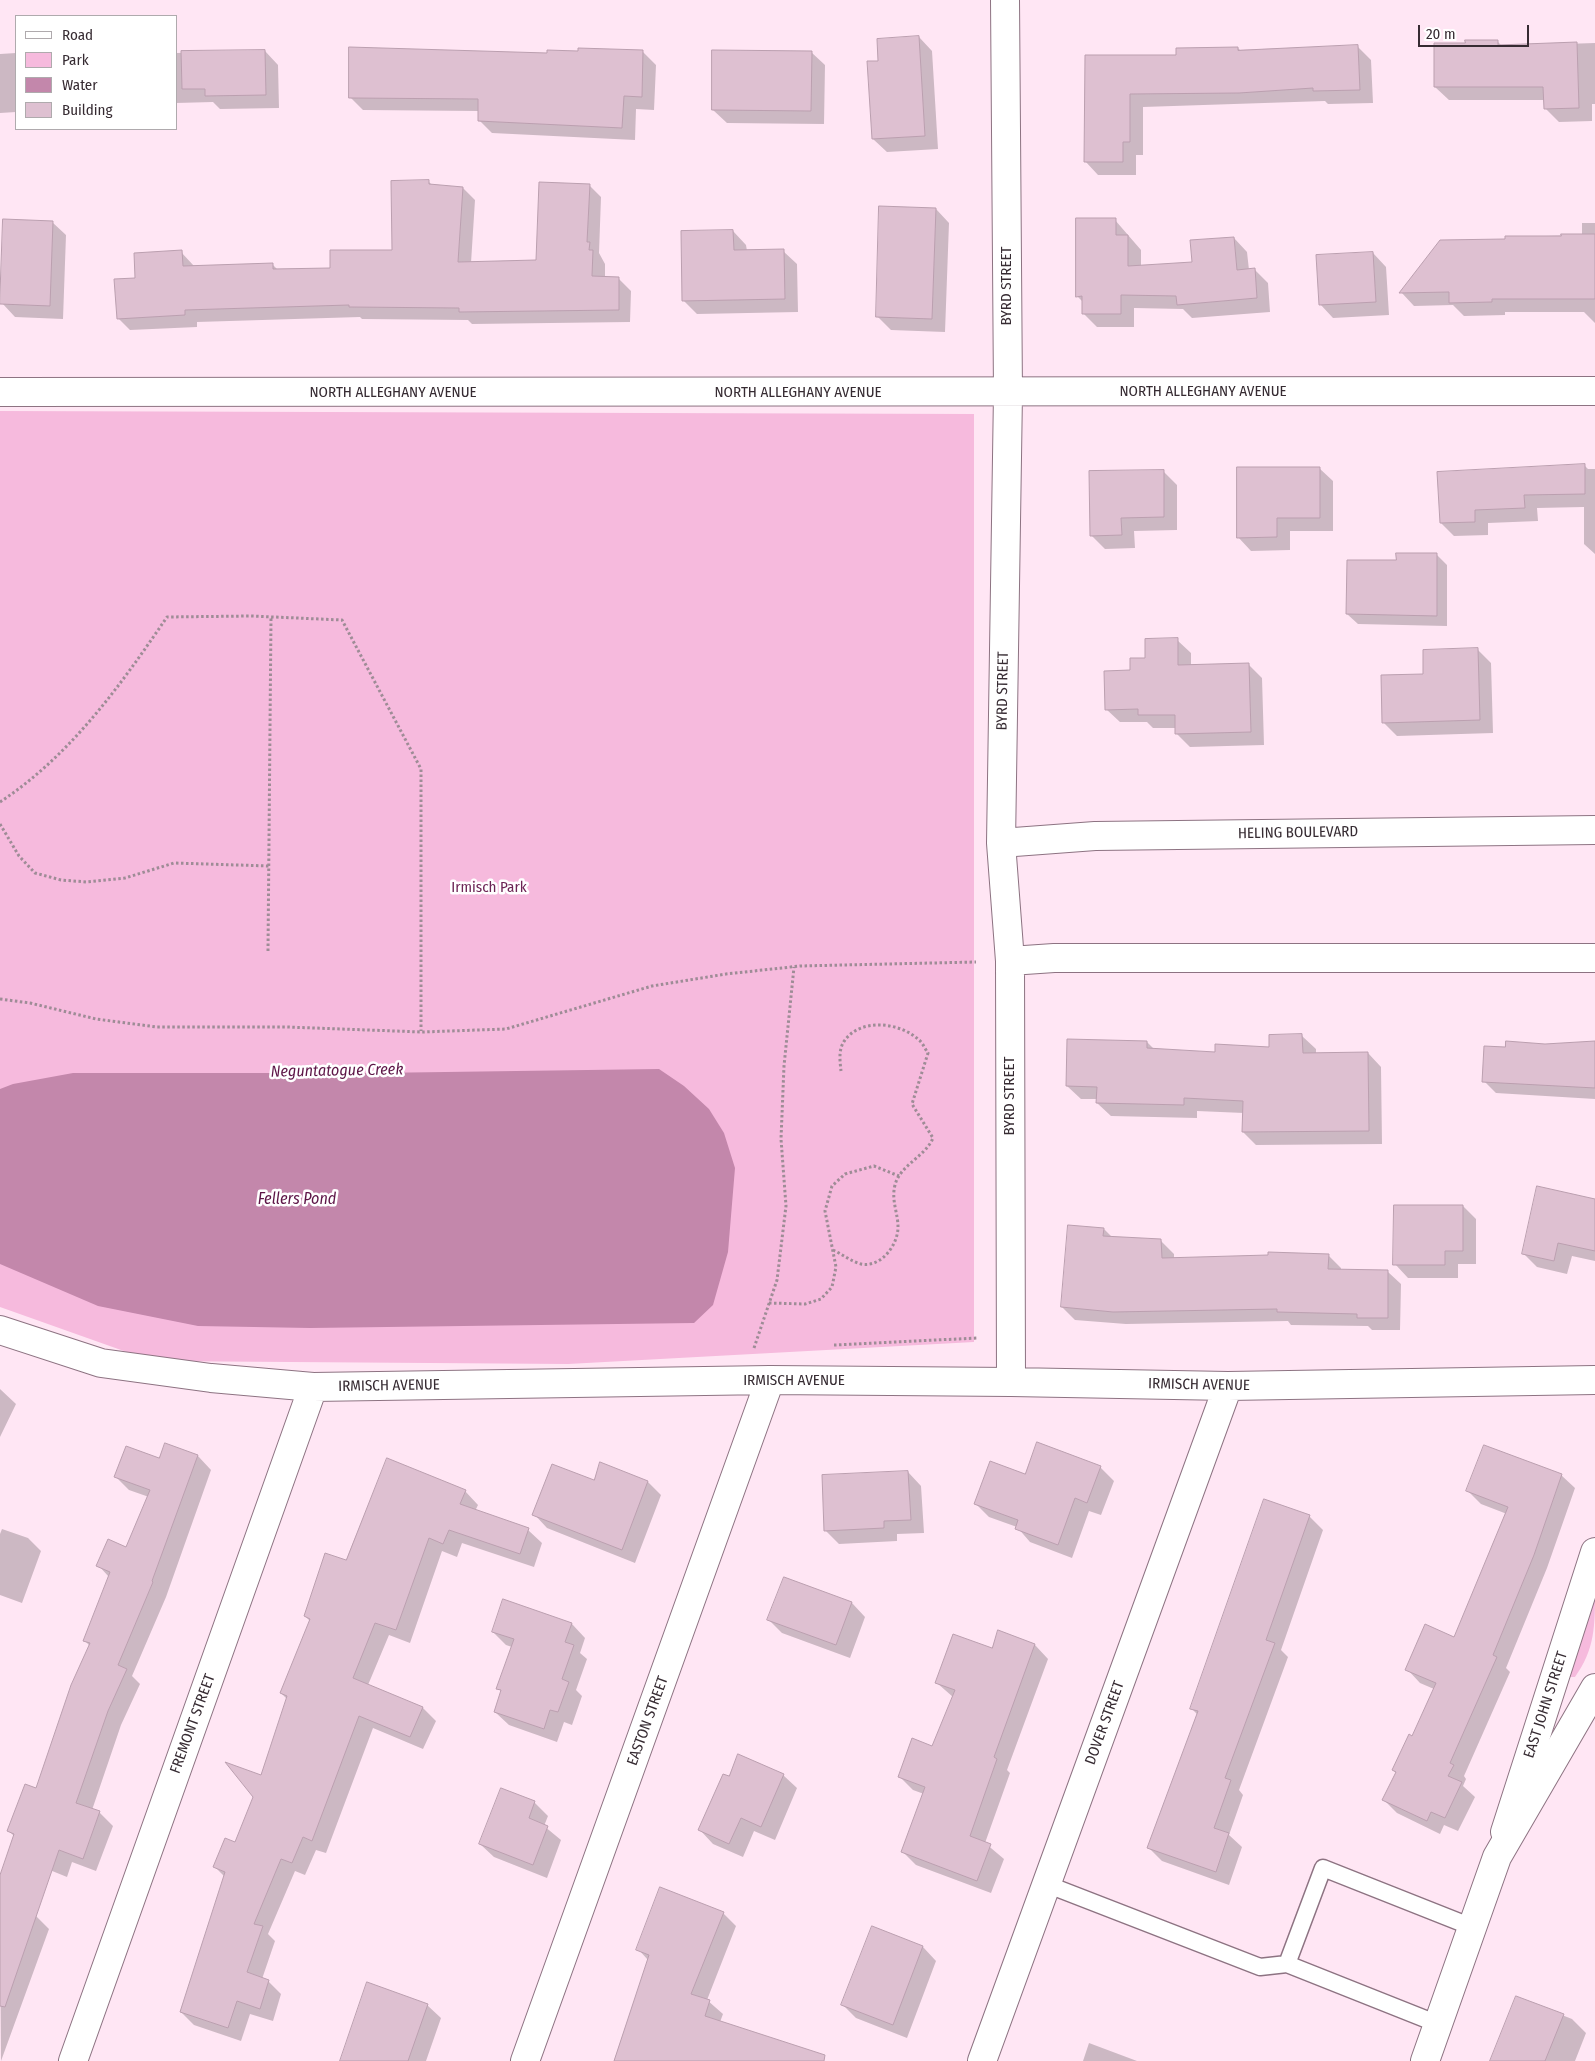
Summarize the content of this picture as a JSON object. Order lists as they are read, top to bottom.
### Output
{
  "streets": {
    "street": [
      "BYRD STREET",
      "NORTH ALLEGHANY AVENUE",
      "HELING BOULEVARD",
      "IRMISCH AVENUE",
      "EAST JOHN STREET",
      "EASTON STREET",
      "DOVER STREET",
      "FREMONT STREET"
    ]
  },
  "crossings": [
    ["BYRD STREET", "NORTH ALLEGHANY AVENUE"],
    ["BYRD STREET", "HELING BOULEVARD"],
    ["BYRD STREET", "IRMISCH AVENUE"],
    ["IRMISCH AVENUE", "EASTON STREET"],
    ["IRMISCH AVENUE", "DOVER STREET"],
    ["IRMISCH AVENUE", "FREMONT STREET"]
  ],
  "water": ["Neguntatogue Creek", "Fellers Pond"],
  "parks": ["Irmisch Park"],
  "legend": [
    "Road",
    "Park",
    "Water",
    "Building"
  ],
  "scale_bar": "20 m"
}
